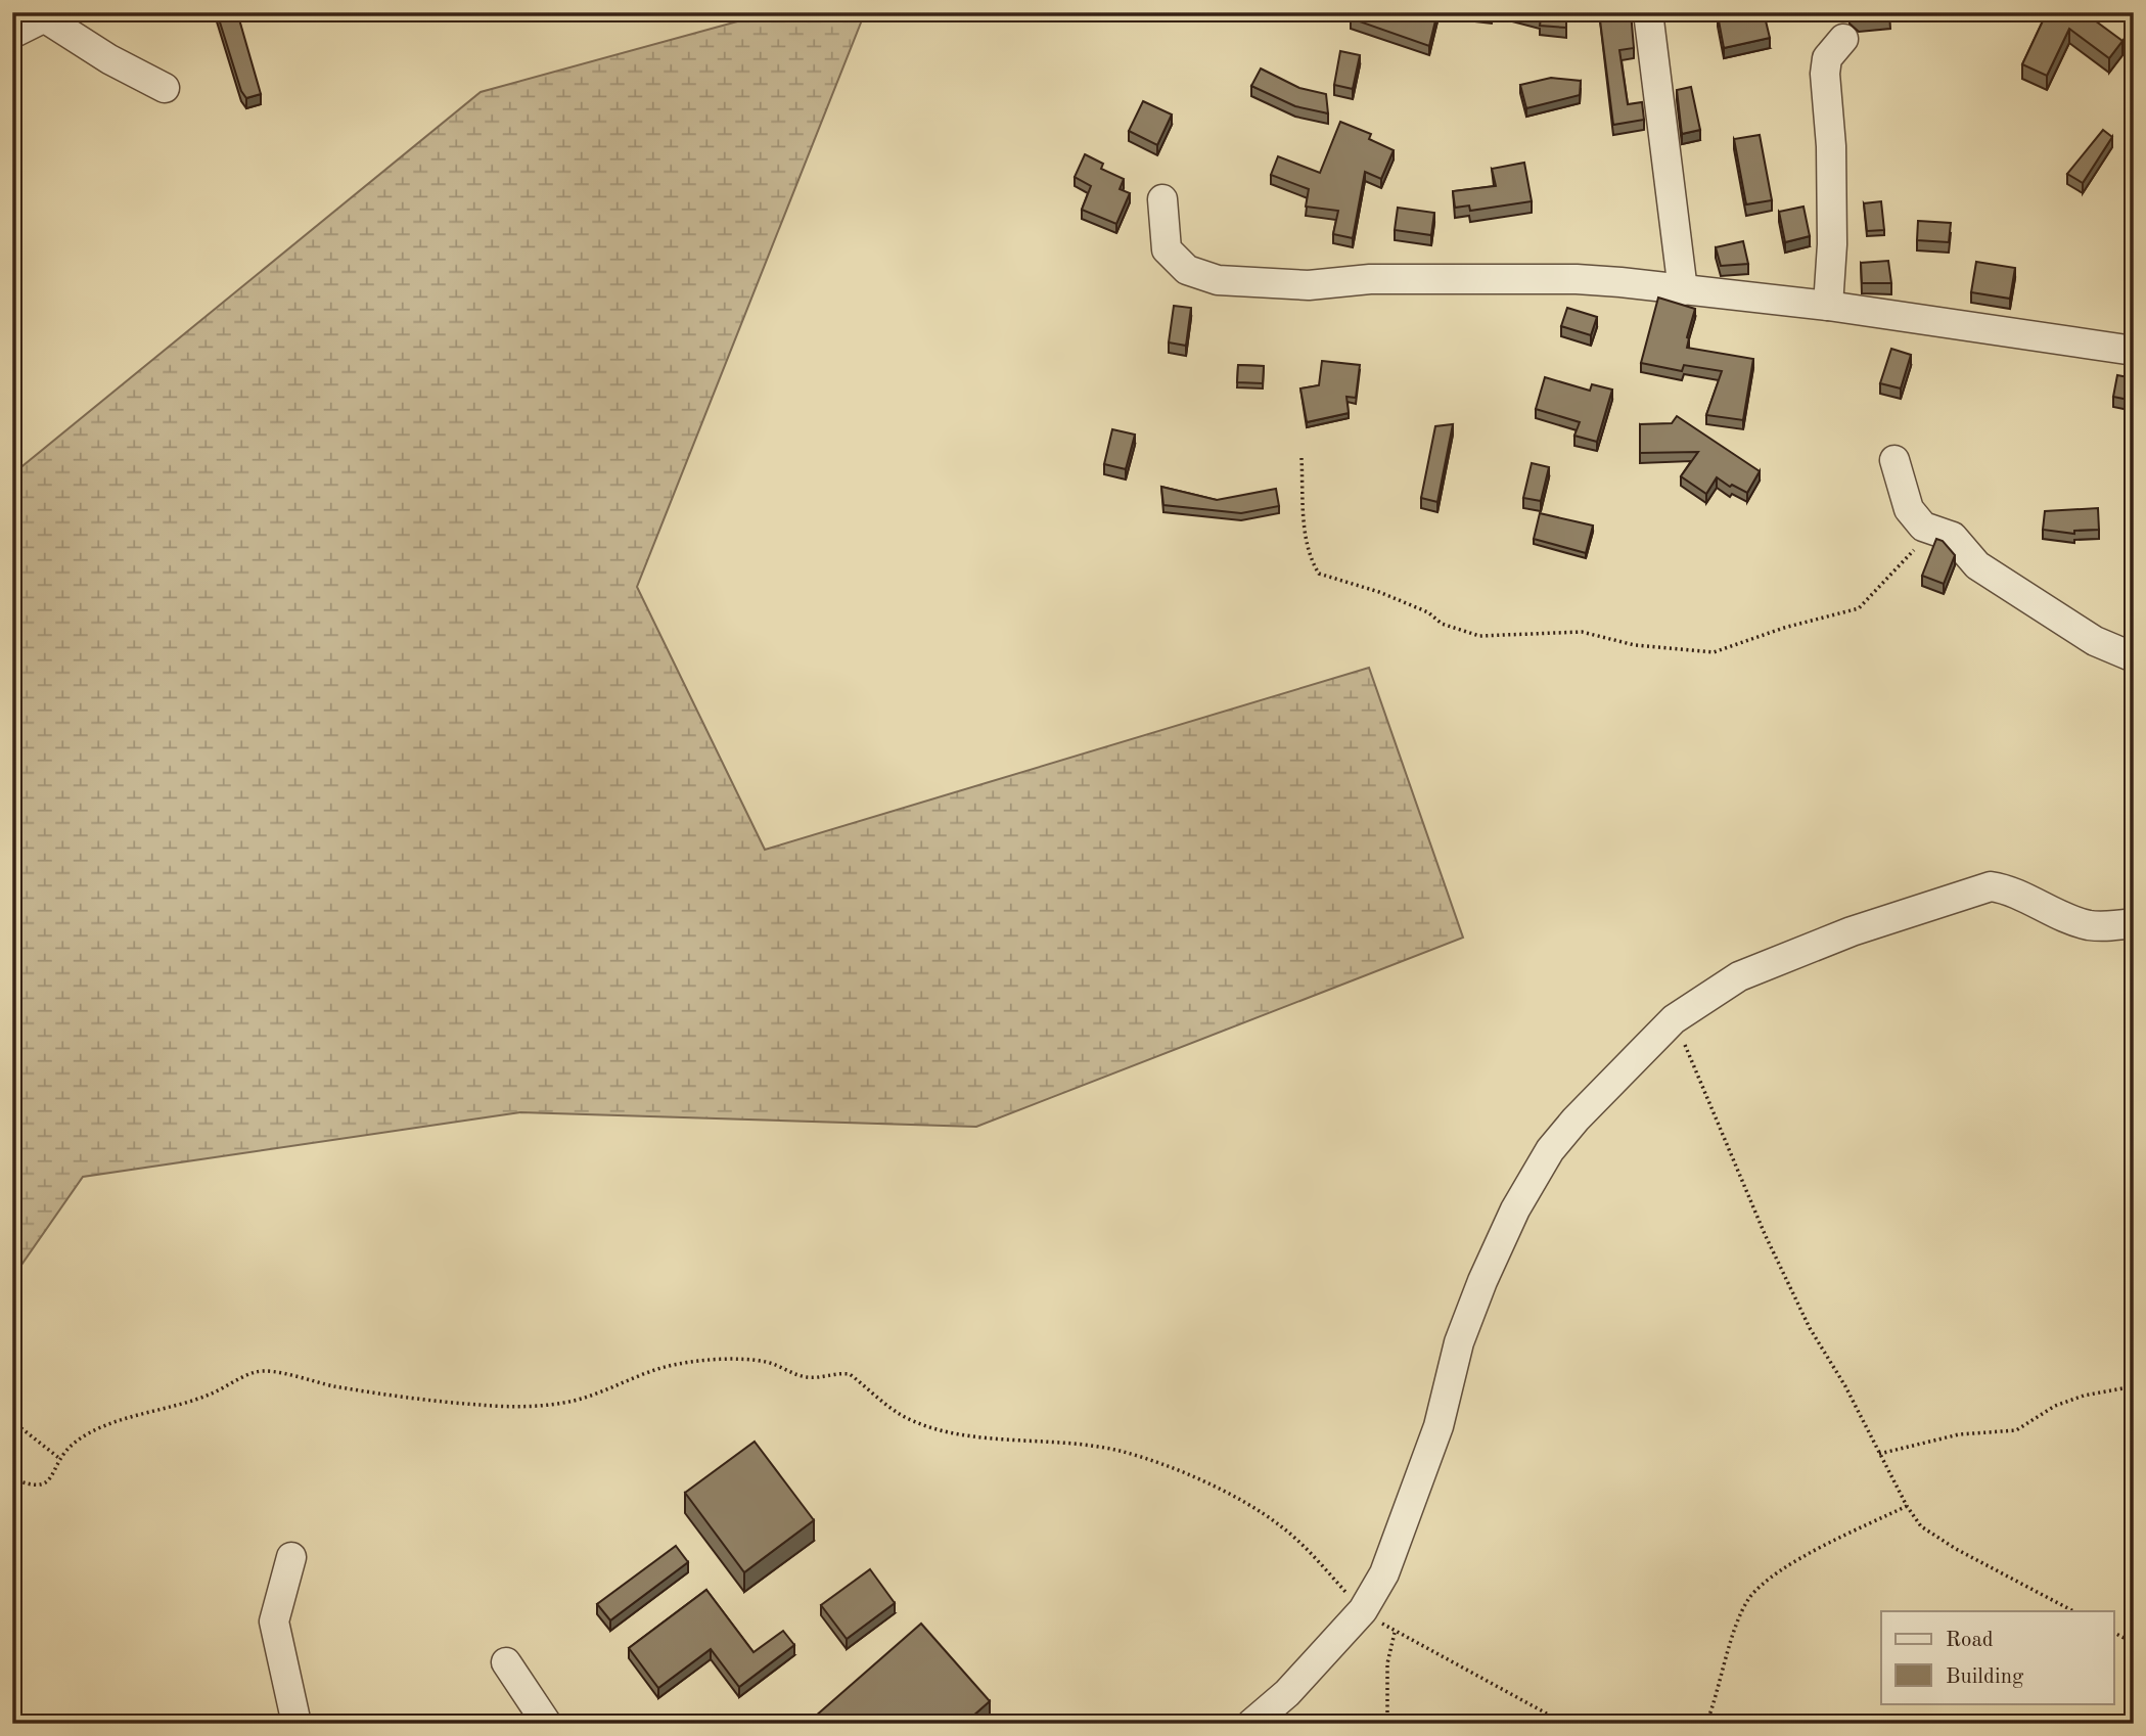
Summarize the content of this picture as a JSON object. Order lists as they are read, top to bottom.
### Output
{
  "legend": ["Road", "Building"]
}
